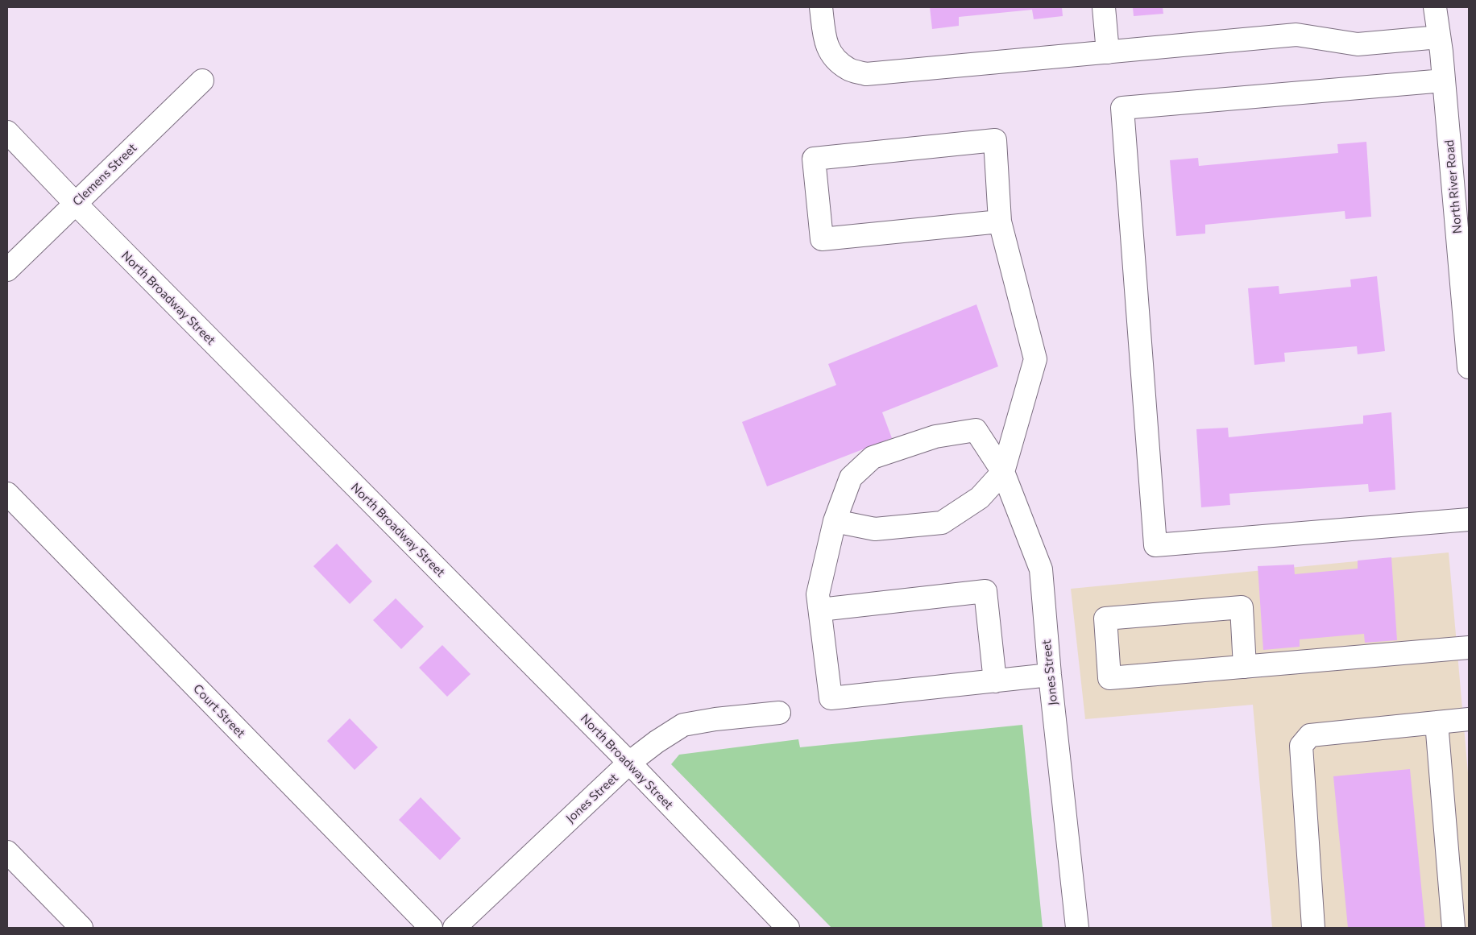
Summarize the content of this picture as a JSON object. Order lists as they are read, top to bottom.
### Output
{
  "streets": {
    "street": [
      "Clemens Street",
      "North River Road",
      "North Broadway Street",
      "Jones Street",
      "Court Street"
    ]
  },
  "crossings": [
    ["Clemens Street", "North Broadway Street"],
    ["North Broadway Street", "Jones Street"]
  ]
}
